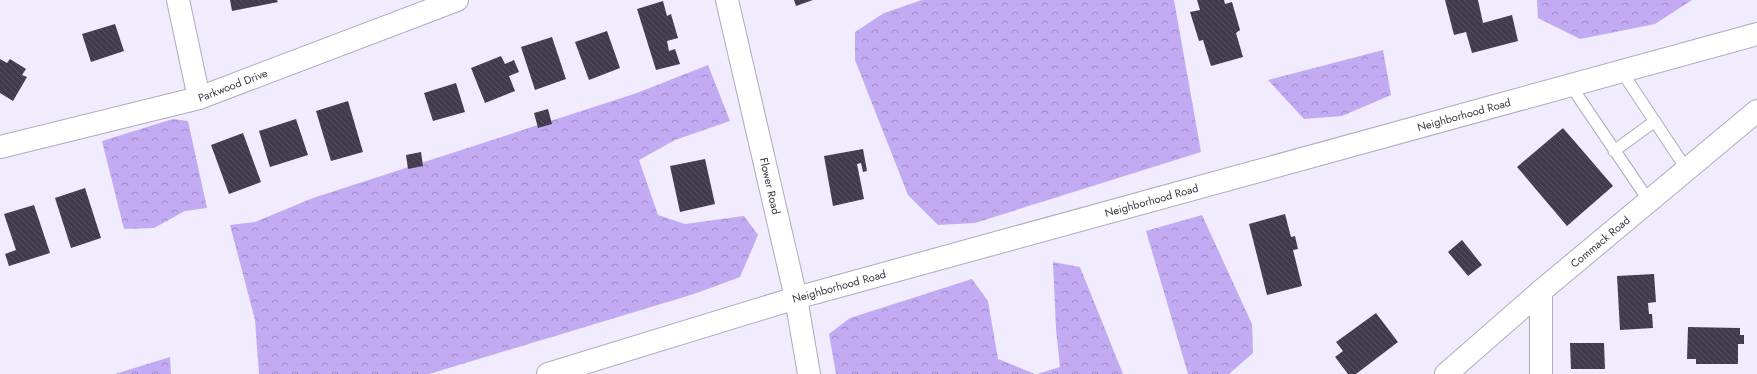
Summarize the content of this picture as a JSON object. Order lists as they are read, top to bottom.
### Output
{
  "streets": {
    "street": [
      "Parkwood Drive",
      "Neighborhood Road",
      "Flower Road",
      "Commack Road"
    ]
  },
  "crossings": [
    ["Neighborhood Road", "Flower Road"]
  ]
}
